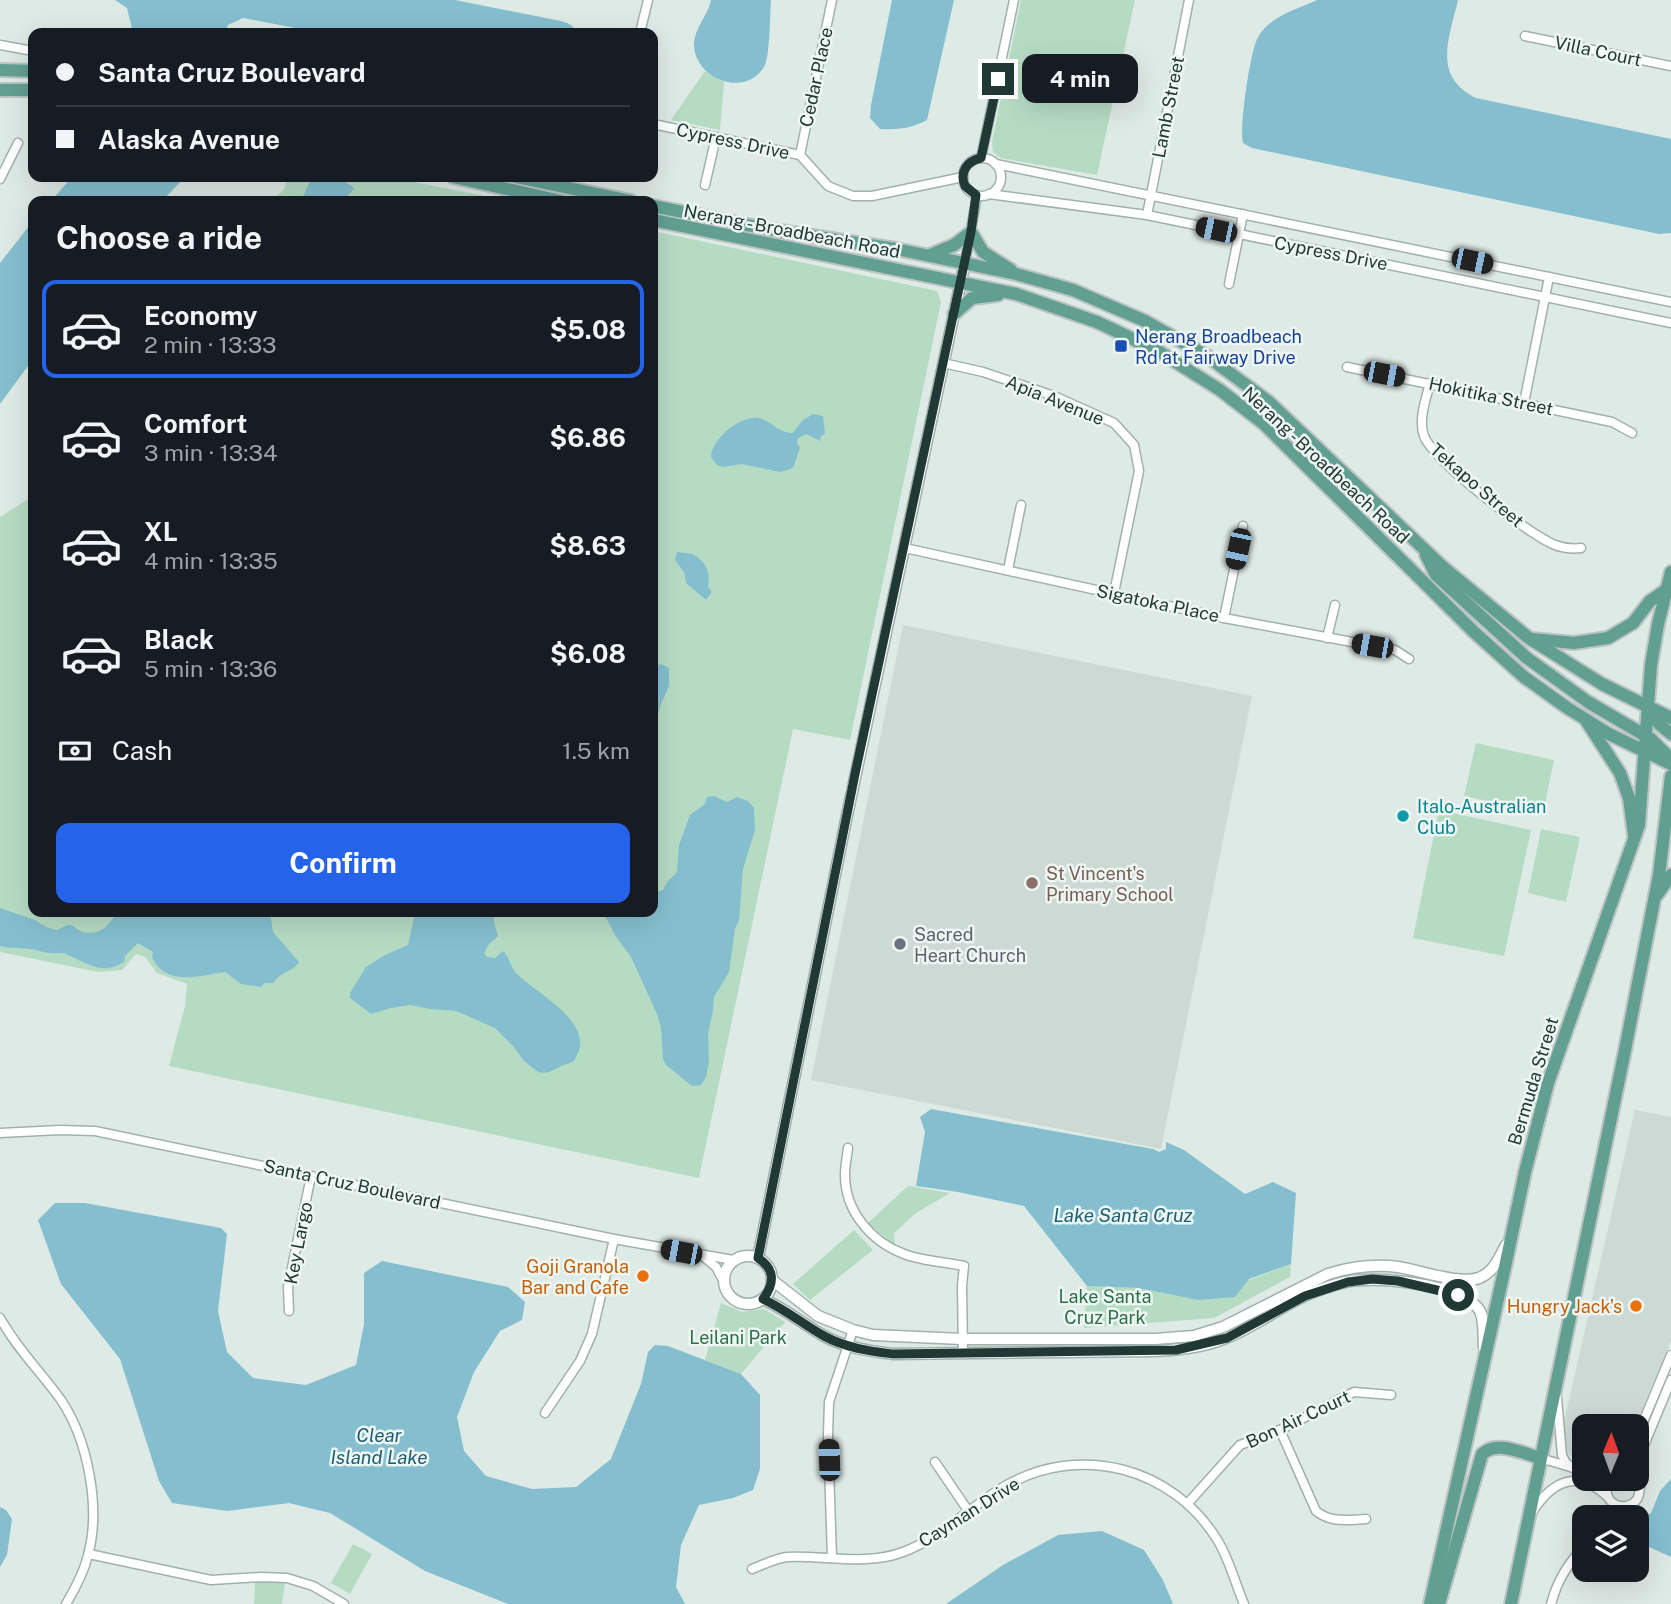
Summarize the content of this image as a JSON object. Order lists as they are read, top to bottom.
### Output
{
  "streets": {
    "main road": ["Nerang - Broadbeach Road", "Bermuda Street"],
    "street": [
      "Villa Court",
      "Cedar Place",
      "Lamb Street",
      "Cypress Drive",
      "Hokitika Street",
      "Apia Avenue",
      "Tekapo Street",
      "Sigatoka Place",
      "Santa Cruz Boulevard",
      "Key Largo",
      "Bon Air Court",
      "Cayman Drive"
    ]
  },
  "crossings": [
    ["Cedar Place", "Cypress Drive"],
    ["Lamb Street", "Cypress Drive"],
    ["Nerang - Broadbeach Road", "Bermuda Street"],
    ["Hokitika Street", "Tekapo Street"],
    ["Apia Avenue", "Sigatoka Place"],
    ["Santa Cruz Boulevard", "Key Largo"],
    ["Bon Air Court", "Cayman Drive"]
  ],
  "water": ["Lake Santa Cruz", "Clear Island Lake"],
  "parks": ["Lake Santa Cruz Park", "Leilani Park"],
  "places": {
    "transit": ["Nerang Broadbeach Rd at Fairway Drive"],
    "other": [
      "Italo-Australian Club",
      "St Vincent's Primary School",
      "Sacred Heart Church",
      "Goji Granola Bar and Cafe",
      "Hungry Jack's"
    ]
  },
  "north": "top",
  "page": {
    "banner": ["Santa Cruz Boulevard", "Alaska Avenue"],
    "bubble": "4 min",
    "heading": "Choose a ride",
    "list": [
      {
        "name": "Economy",
        "note": "2 min · 13:33",
        "value": "$5.08"
      },
      {
        "name": "Comfort",
        "note": "3 min · 13:34",
        "value": "$6.86"
      },
      {
        "name": "XL",
        "note": "4 min · 13:35",
        "value": "$8.63"
      },
      {
        "name": "Black",
        "note": "5 min · 13:36",
        "value": "$6.08"
      }
    ],
    "pay": ["Cash", "1.5 km"],
    "buttons": "Confirm"
  }
}
